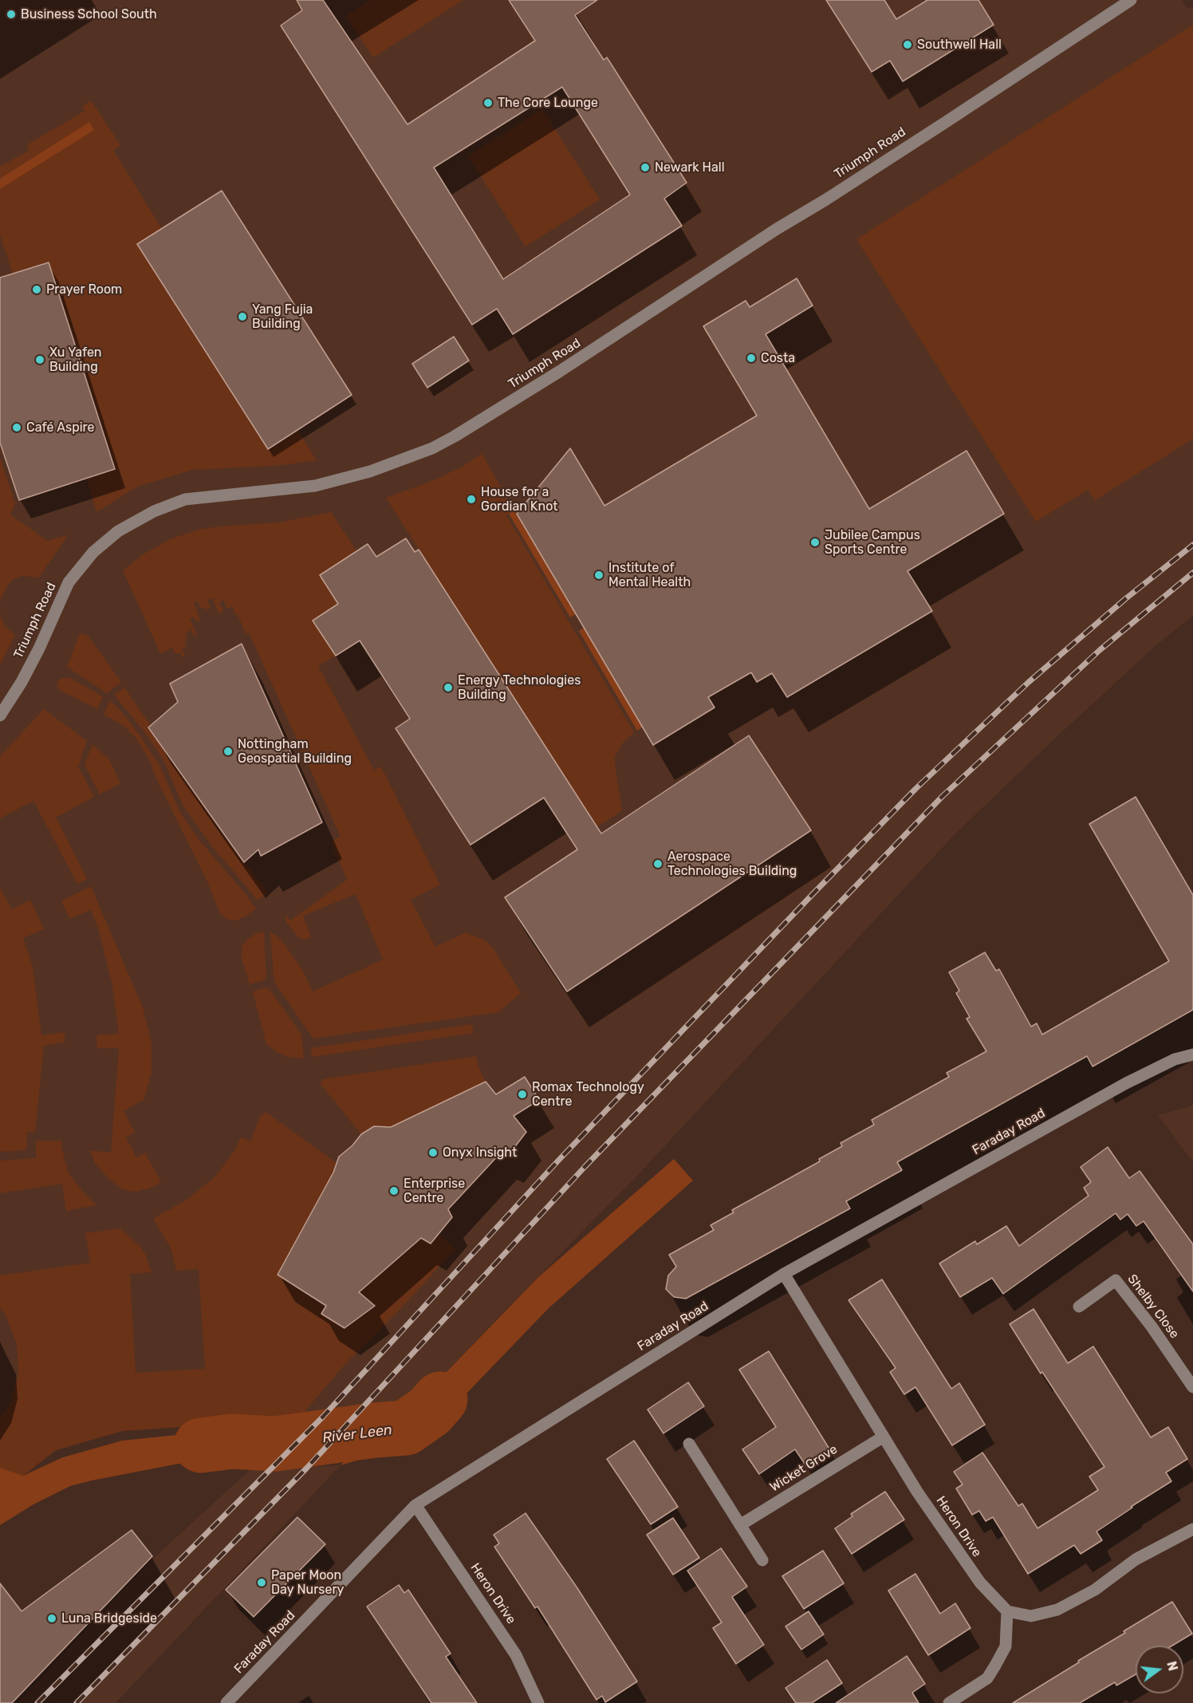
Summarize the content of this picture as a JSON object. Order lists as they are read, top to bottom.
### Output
{
  "streets": {
    "street": [
      "Triumph Road",
      "Faraday Road",
      "Shelby Close",
      "Wicket Grove",
      "Heron Drive"
    ]
  },
  "crossings": [
    ["Faraday Road", "Heron Drive"],
    ["Wicket Grove", "Heron Drive"]
  ],
  "water": ["River Leen"],
  "places": [
    "Business School South",
    "Southwell Hall",
    "The Core Lounge",
    "Newark Hall",
    "Prayer Room",
    "Yang Fujia Building",
    "Costa",
    "Xu Yafen Building",
    "Café Aspire",
    "House for a Gordian Knot",
    "Jubilee Campus Sports Centre",
    "Institute of Mental Health",
    "Energy Technologies Building",
    "Nottingham Geospatial Building",
    "Aerospace Technologies Building",
    "Romax Technology Centre",
    "Onyx Insight",
    "Enterprise Centre",
    "Paper Moon Day Nursery",
    "Luna Bridgeside"
  ],
  "north": "right"
}
